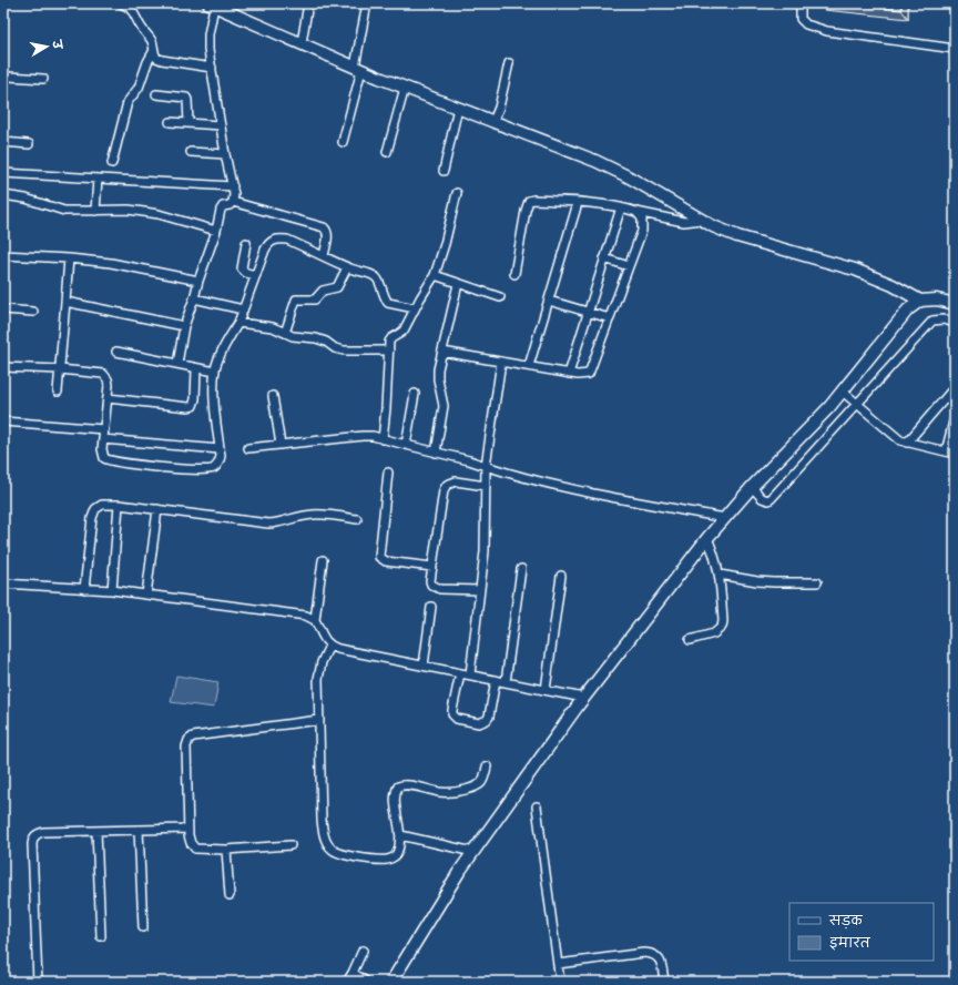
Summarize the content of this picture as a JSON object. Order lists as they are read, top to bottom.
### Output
{
  "legend": ["सड़क", "इमारत"],
  "north": "right"
}
